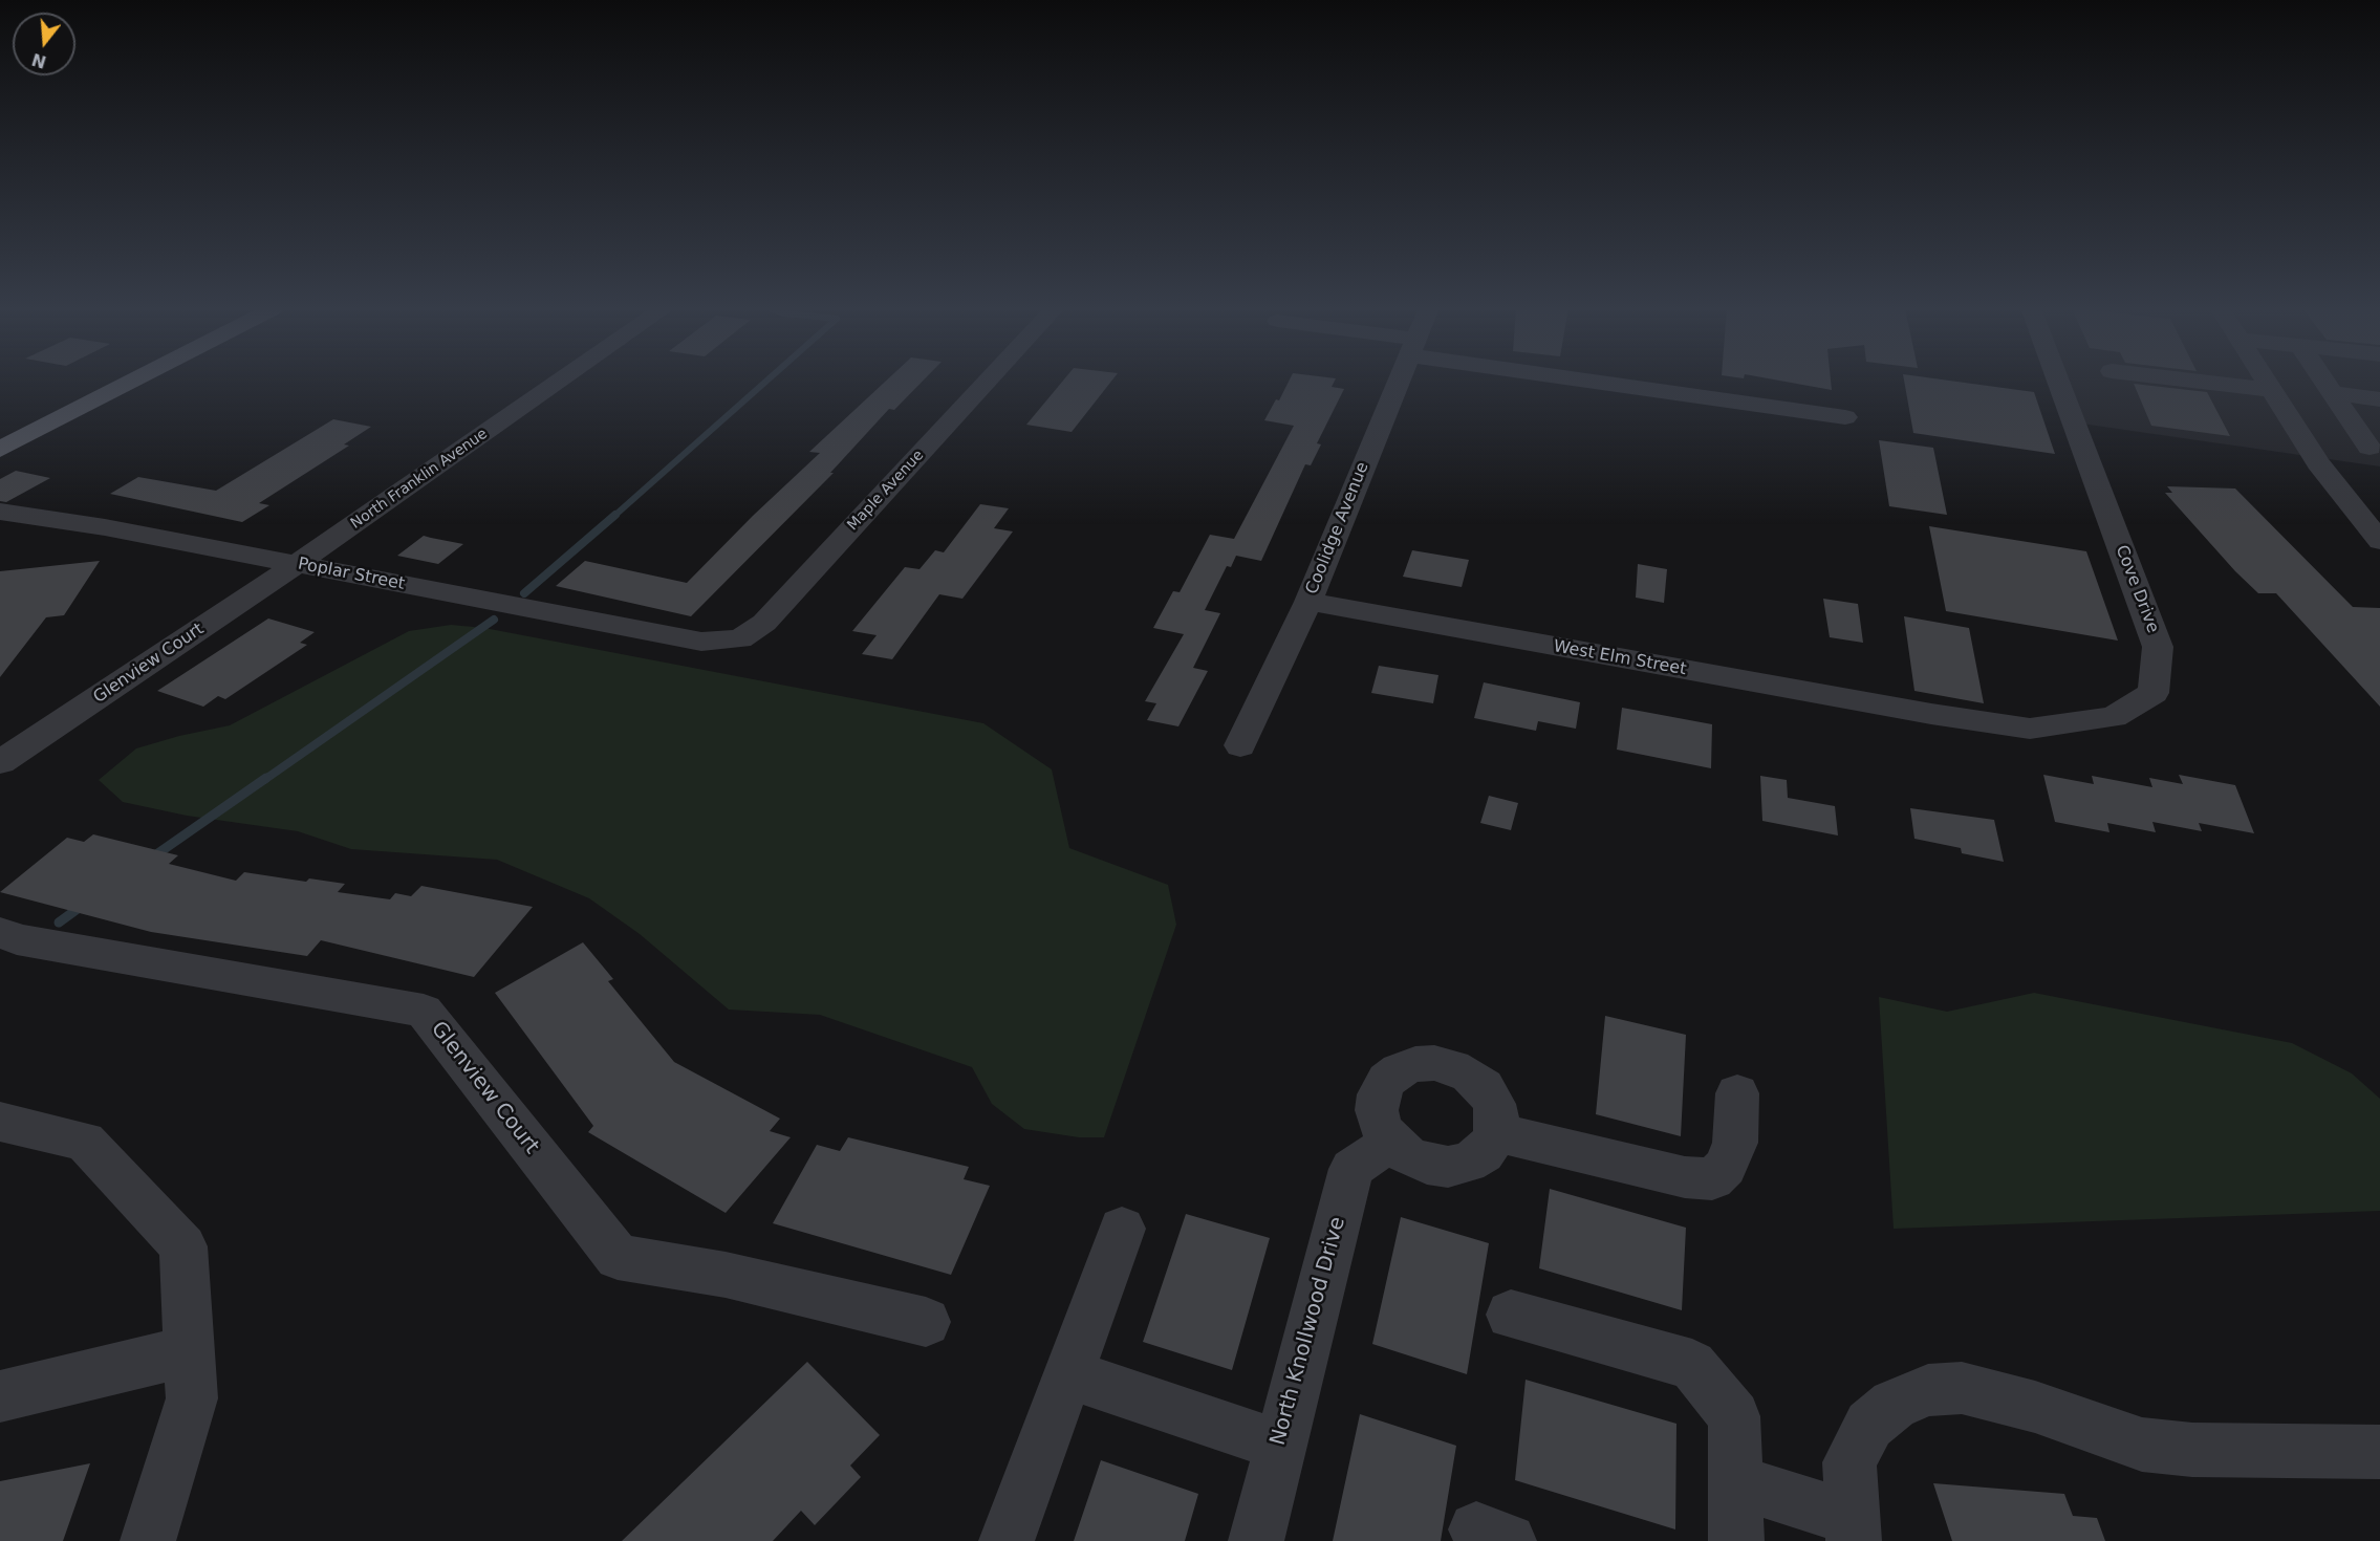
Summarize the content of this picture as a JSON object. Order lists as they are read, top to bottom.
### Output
{
  "streets": {
    "street": [
      "North Franklin Avenue",
      "Maple Avenue",
      "Coolidge Avenue",
      "Poplar Street",
      "Cove Drive",
      "West Elm Street",
      "Glenview Court",
      "North Knollwood Drive"
    ]
  },
  "crossings": [
    ["North Franklin Avenue", "Poplar Street"],
    ["North Franklin Avenue", "Glenview Court"],
    ["Maple Avenue", "Poplar Street"],
    ["Coolidge Avenue", "West Elm Street"],
    ["Poplar Street", "Glenview Court"],
    ["Cove Drive", "West Elm Street"]
  ],
  "north": "bottom"
}
